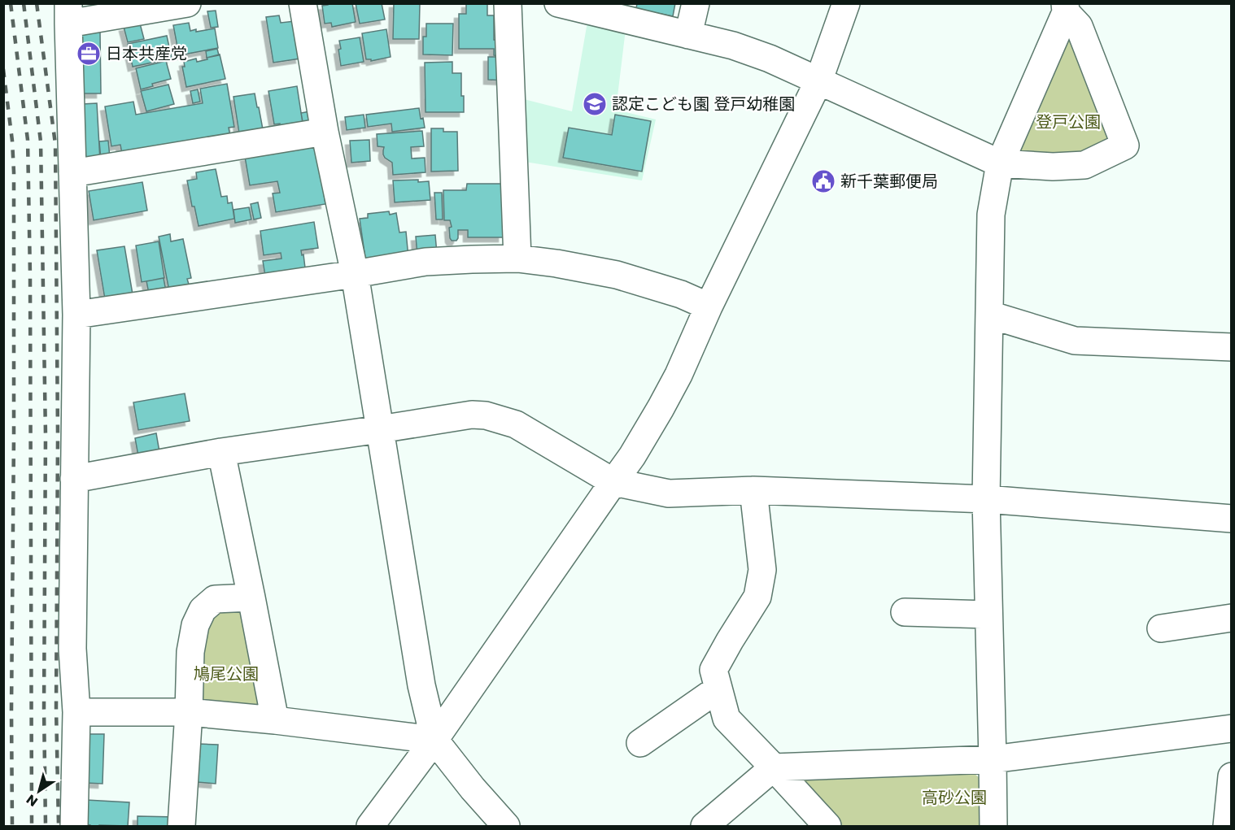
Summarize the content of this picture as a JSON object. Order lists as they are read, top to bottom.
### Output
{
  "parks": ["登戸公園", "鳩尾公園", "高砂公園"],
  "places": {
    "office": ["日本共産党"],
    "school or university": ["認定こども園 登戸幼稚園"],
    "public building": ["新千葉郵便局"]
  },
  "north": "bottom left"
}
